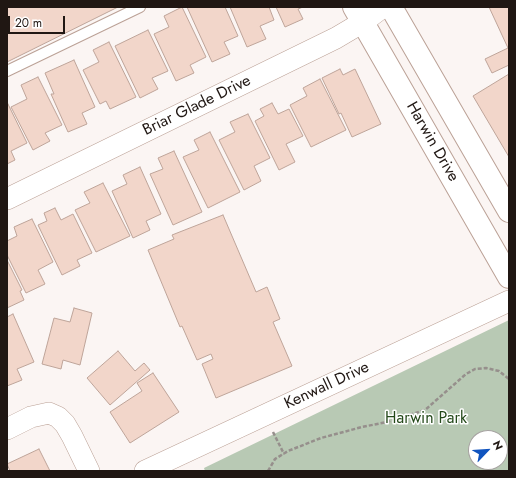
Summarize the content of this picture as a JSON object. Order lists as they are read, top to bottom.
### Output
{
  "streets": {
    "main road": ["Harwin Drive"],
    "street": ["Briar Glade Drive", "Kenwall Drive"]
  },
  "crossings": [
    ["Briar Glade Drive", "Harwin Drive"]
  ],
  "parks": ["Harwin Park"],
  "scale_bar": "20 m",
  "north": "top right"
}
